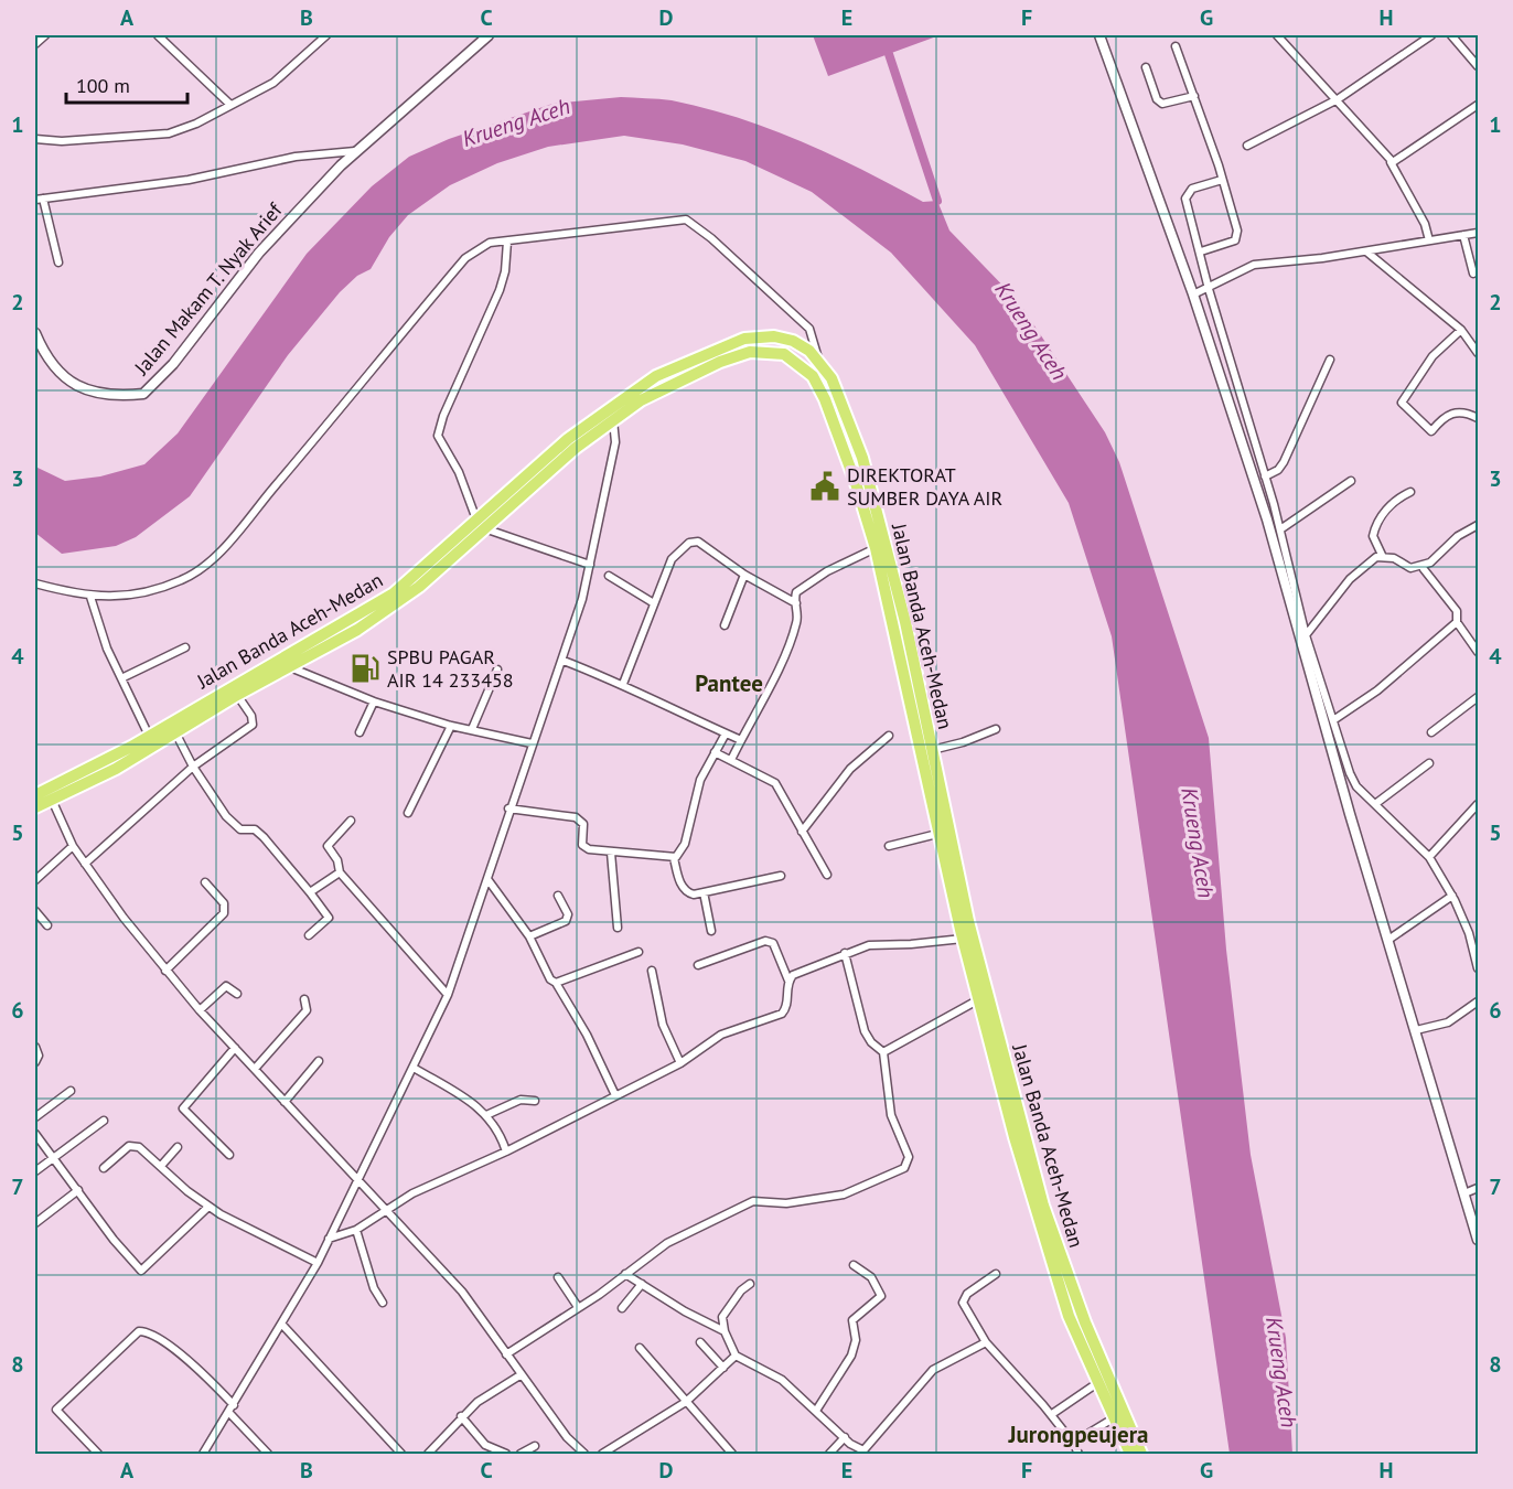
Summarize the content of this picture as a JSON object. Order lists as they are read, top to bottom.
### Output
{
  "streets": {
    "highway": ["Jalan Banda Aceh-Medan"],
    "street": ["Jalan Makam T. Nyak Arief"]
  },
  "districts": ["Pantee", "Jurongpeujera"],
  "water": ["Krueng Aceh"],
  "places": {
    "public building": ["DIREKTORAT SUMBER DAYA AIR"],
    "fuel station": ["SPBU PAGAR AIR 14 233458"]
  },
  "scale_bar": "100 m",
  "grid": {
    "columns": [
      "A",
      "B",
      "C",
      "D",
      "E",
      "F",
      "G",
      "H"
    ],
    "rows": [
      "1",
      "2",
      "3",
      "4",
      "5",
      "6",
      "7",
      "8"
    ]
  }
}
